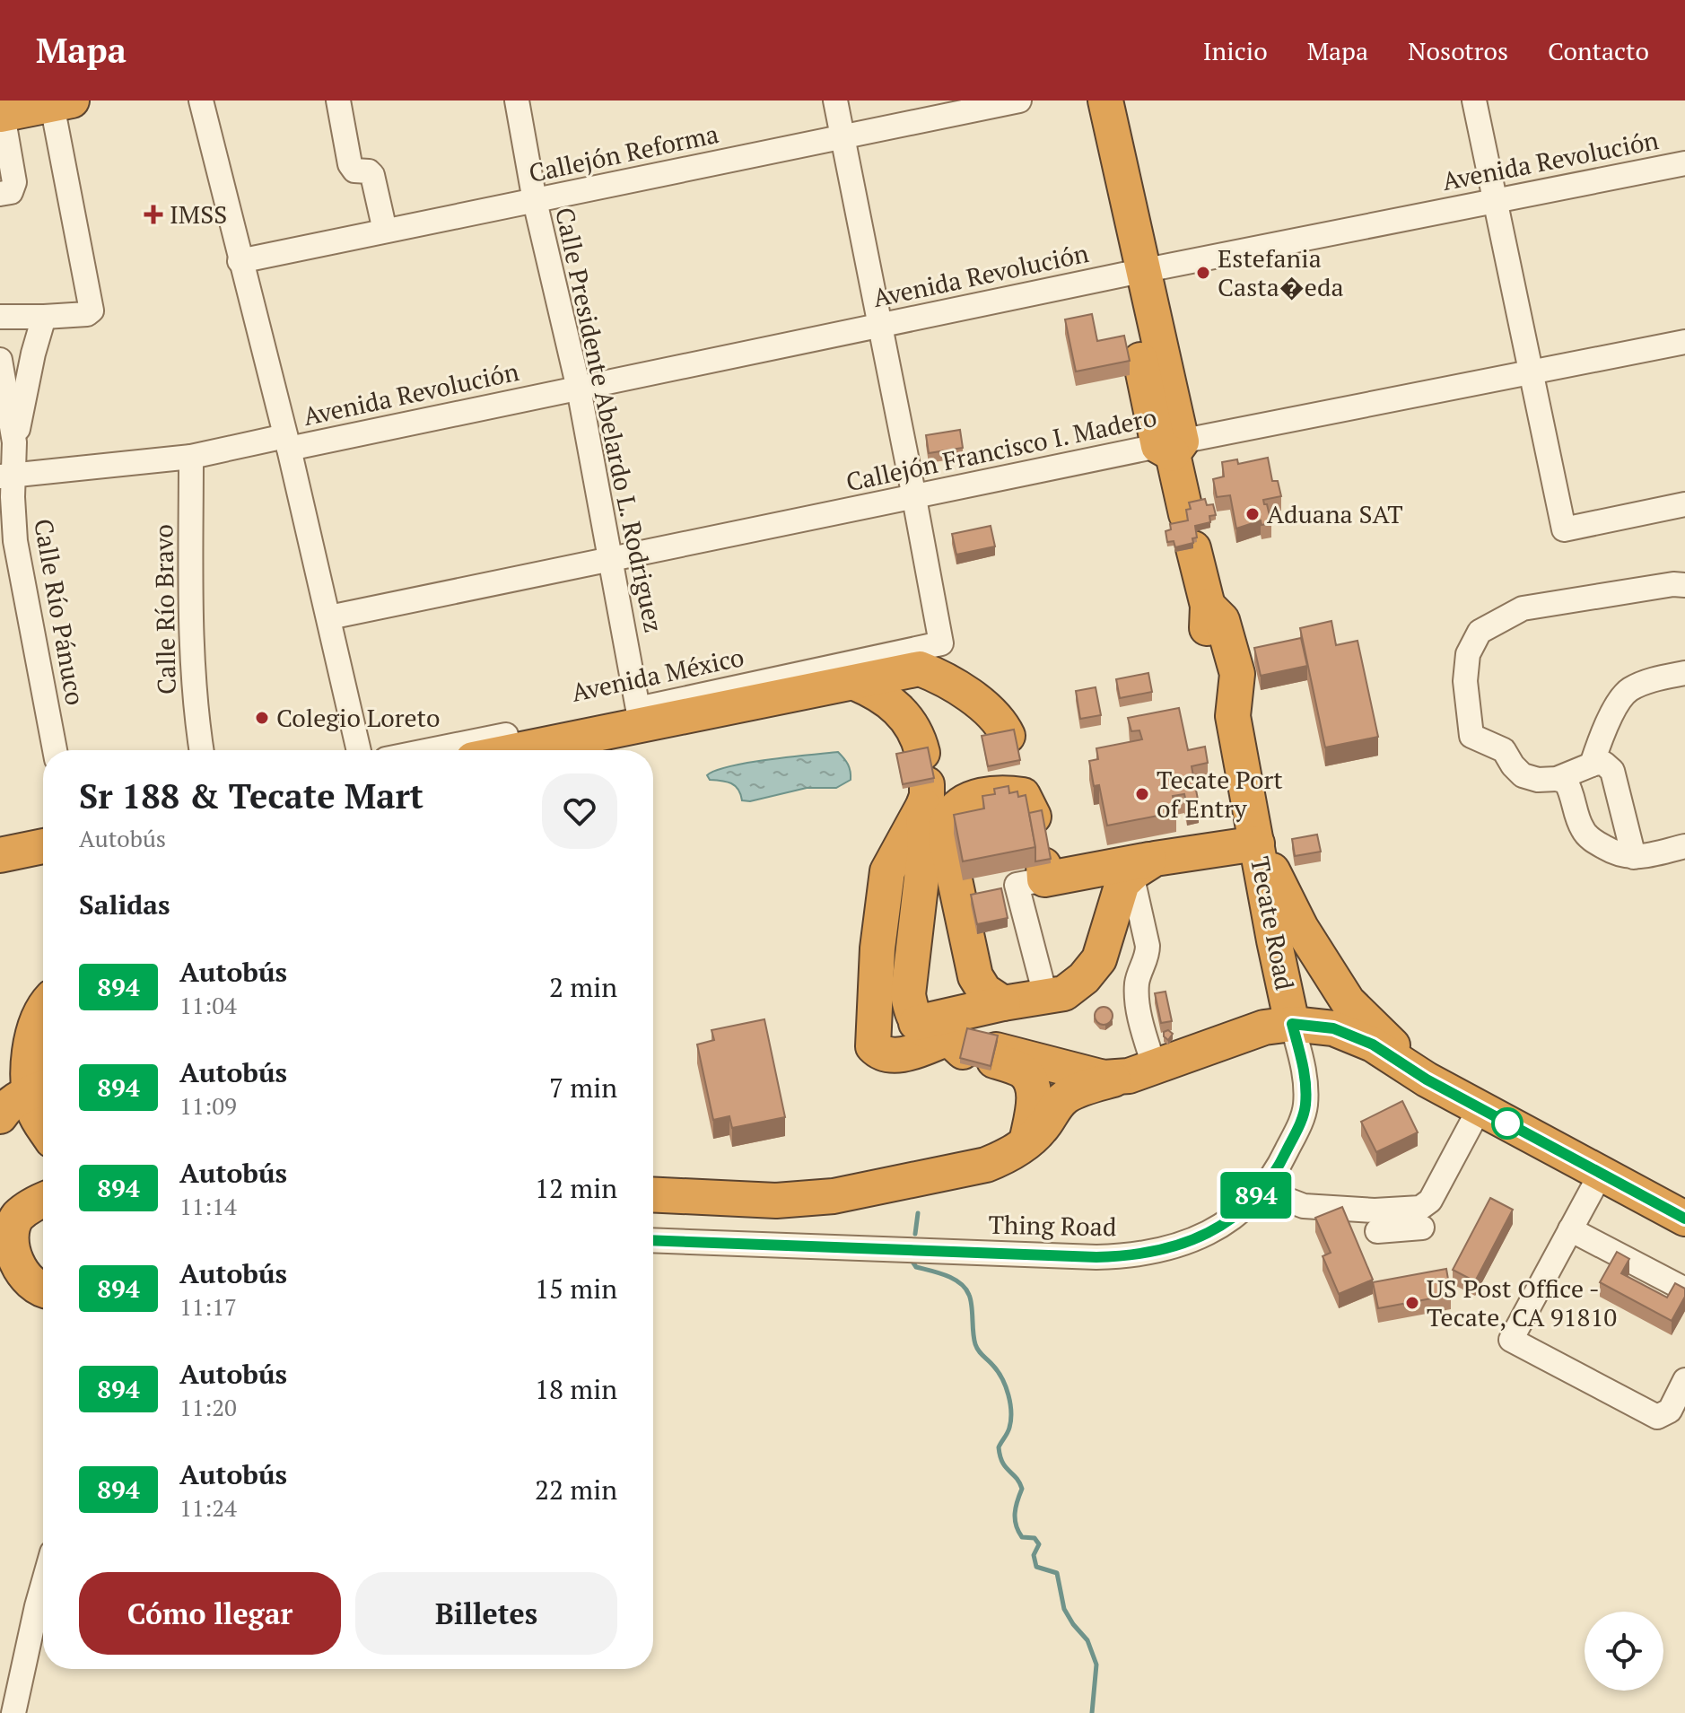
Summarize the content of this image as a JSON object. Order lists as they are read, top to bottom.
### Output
{
  "streets": {
    "highway": ["Tecate Road"],
    "street": [
      "Callejón Reforma",
      "Avenida Revolución",
      "Calle Presidente Abelardo L. Rodriguez",
      "Callejón Francisco I. Madero",
      "Calle Río Bravo",
      "Calle Río Pánuco",
      "Avenida México",
      "Thing Road"
    ]
  },
  "crossings": [
    ["Callejón Reforma", "Calle Presidente Abelardo L. Rodriguez"],
    ["Avenida Revolución", "Calle Presidente Abelardo L. Rodriguez"],
    ["Avenida Revolución", "Calle Río Bravo"],
    ["Avenida Revolución", "Calle Río Pánuco"],
    ["Calle Presidente Abelardo L. Rodriguez", "Callejón Francisco I. Madero"],
    ["Calle Presidente Abelardo L. Rodriguez", "Avenida México"],
    ["Tecate Road", "Thing Road"]
  ],
  "places": {
    "health": ["IMSS"],
    "other": [
      "Estefania Casta�eda",
      "Aduana SAT",
      "Colegio Loreto",
      "Tecate Port of Entry",
      "US Post Office - Tecate, CA 91810"
    ]
  },
  "lines": ["bus line 894"],
  "page": {
    "header": "Mapa",
    "nav": [
      "Inicio",
      "Mapa",
      "Nosotros",
      "Contacto"
    ],
    "on_map": "894",
    "heading": [
      ["Sr 188 & Tecate Mart", "Autobús"],
      "Salidas"
    ],
    "list": [
      {
        "mark": "894",
        "name": "Autobús",
        "note": "11:04",
        "value": "2 min"
      },
      {
        "mark": "894",
        "name": "Autobús",
        "note": "11:09",
        "value": "7 min"
      },
      {
        "mark": "894",
        "name": "Autobús",
        "note": "11:14",
        "value": "12 min"
      },
      {
        "mark": "894",
        "name": "Autobús",
        "note": "11:17",
        "value": "15 min"
      },
      {
        "mark": "894",
        "name": "Autobús",
        "note": "11:20",
        "value": "18 min"
      },
      {
        "mark": "894",
        "name": "Autobús",
        "note": "11:24",
        "value": "22 min"
      }
    ],
    "buttons": ["Cómo llegar", "Billetes"]
  }
}
